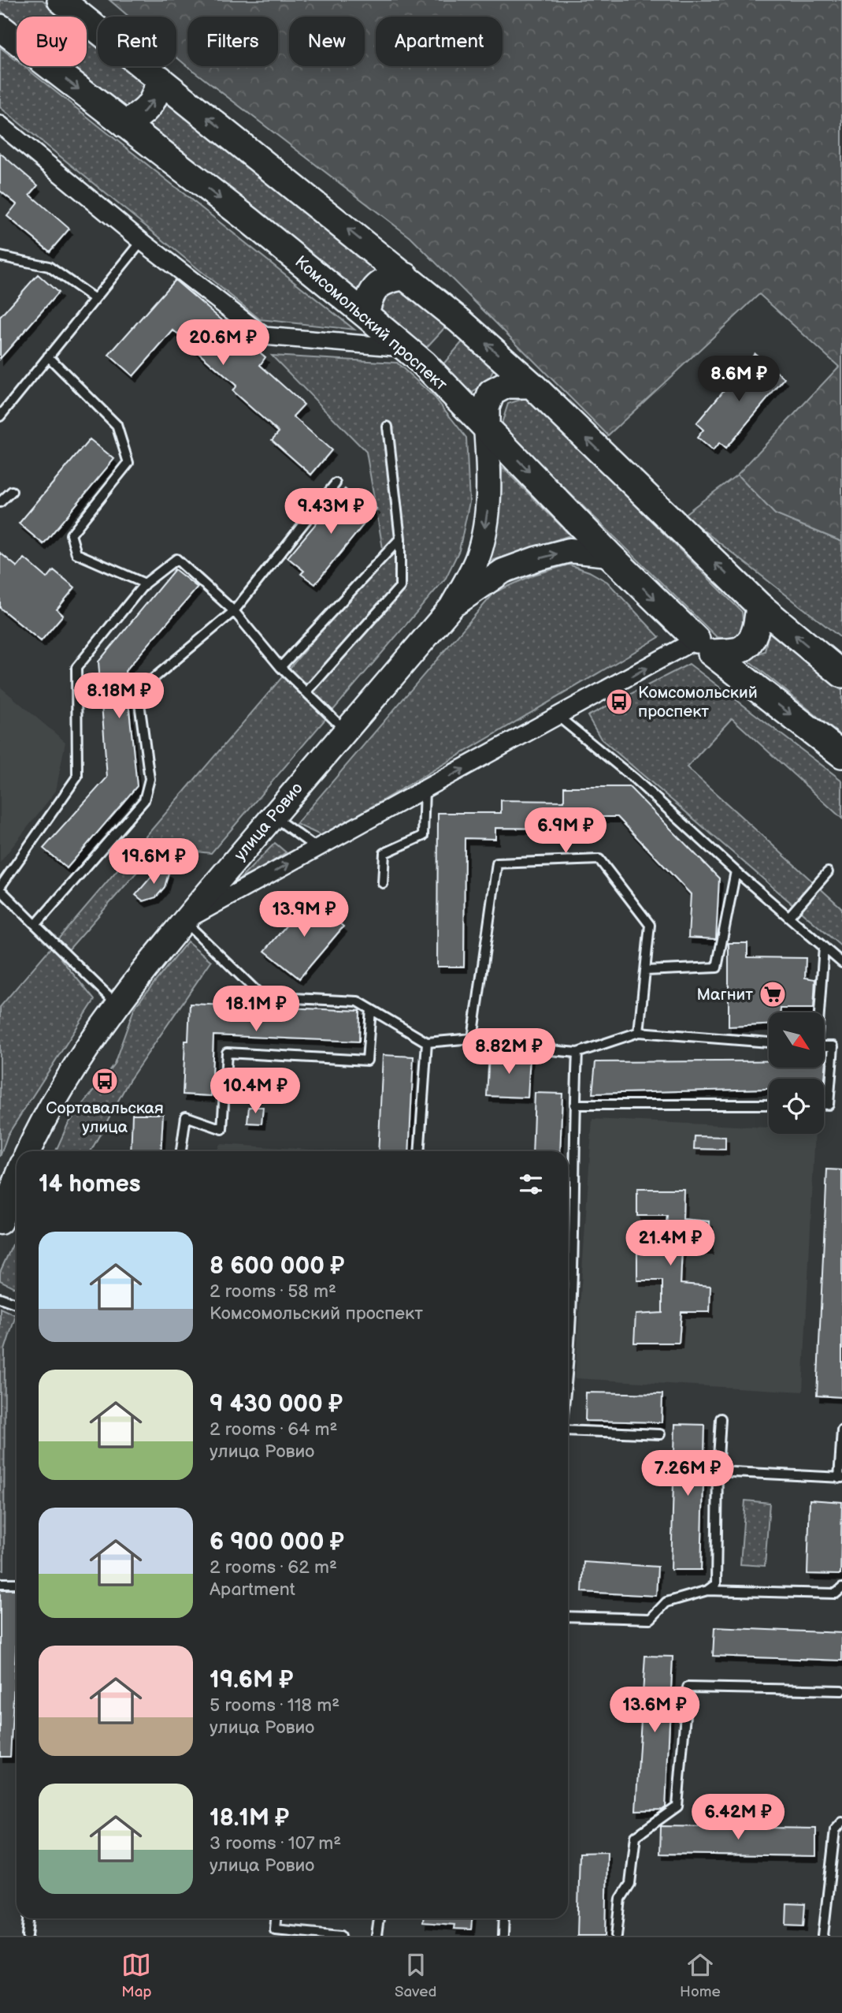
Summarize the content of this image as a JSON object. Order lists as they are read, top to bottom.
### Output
{
  "streets": {
    "main road": ["Комсомольский проспект", "улица Ровио"]
  },
  "crossings": [
    ["Комсомольский проспект", "улица Ровио"]
  ],
  "places": {
    "bus stop": ["Комсомольский проспект", "Сортавальская улица"],
    "supermarket": ["Магнит"]
  },
  "north": "bottom right",
  "page": {
    "chip": [
      "Buy",
      "Rent",
      "Filters",
      "New",
      "Apartment"
    ],
    "price": [
      "20.6M ₽",
      "8.6M ₽",
      "9.43M ₽",
      "8.18M ₽",
      "6.9M ₽",
      "19.6M ₽",
      "13.9M ₽",
      "18.1M ₽",
      "8.82M ₽",
      "10.4M ₽",
      "21.4M ₽",
      "7.26M ₽",
      "13.6M ₽",
      "6.42M ₽"
    ],
    "heading": "14 homes",
    "list": [
      {
        "name": "8 600 000 ₽",
        "note": "2 rooms · 58 m² · Комсомольский проспект"
      },
      {
        "name": "9 430 000 ₽",
        "note": "2 rooms · 64 m² · улица Ровио"
      },
      {
        "name": "6 900 000 ₽",
        "note": "2 rooms · 62 m² · Apartment"
      },
      {
        "name": "19.6M ₽",
        "note": "5 rooms · 118 m² · улица Ровио"
      },
      {
        "name": "18.1M ₽",
        "note": "3 rooms · 107 m² · улица Ровио"
      }
    ],
    "tabs": ["Map", "Saved", "Home"]
  }
}
